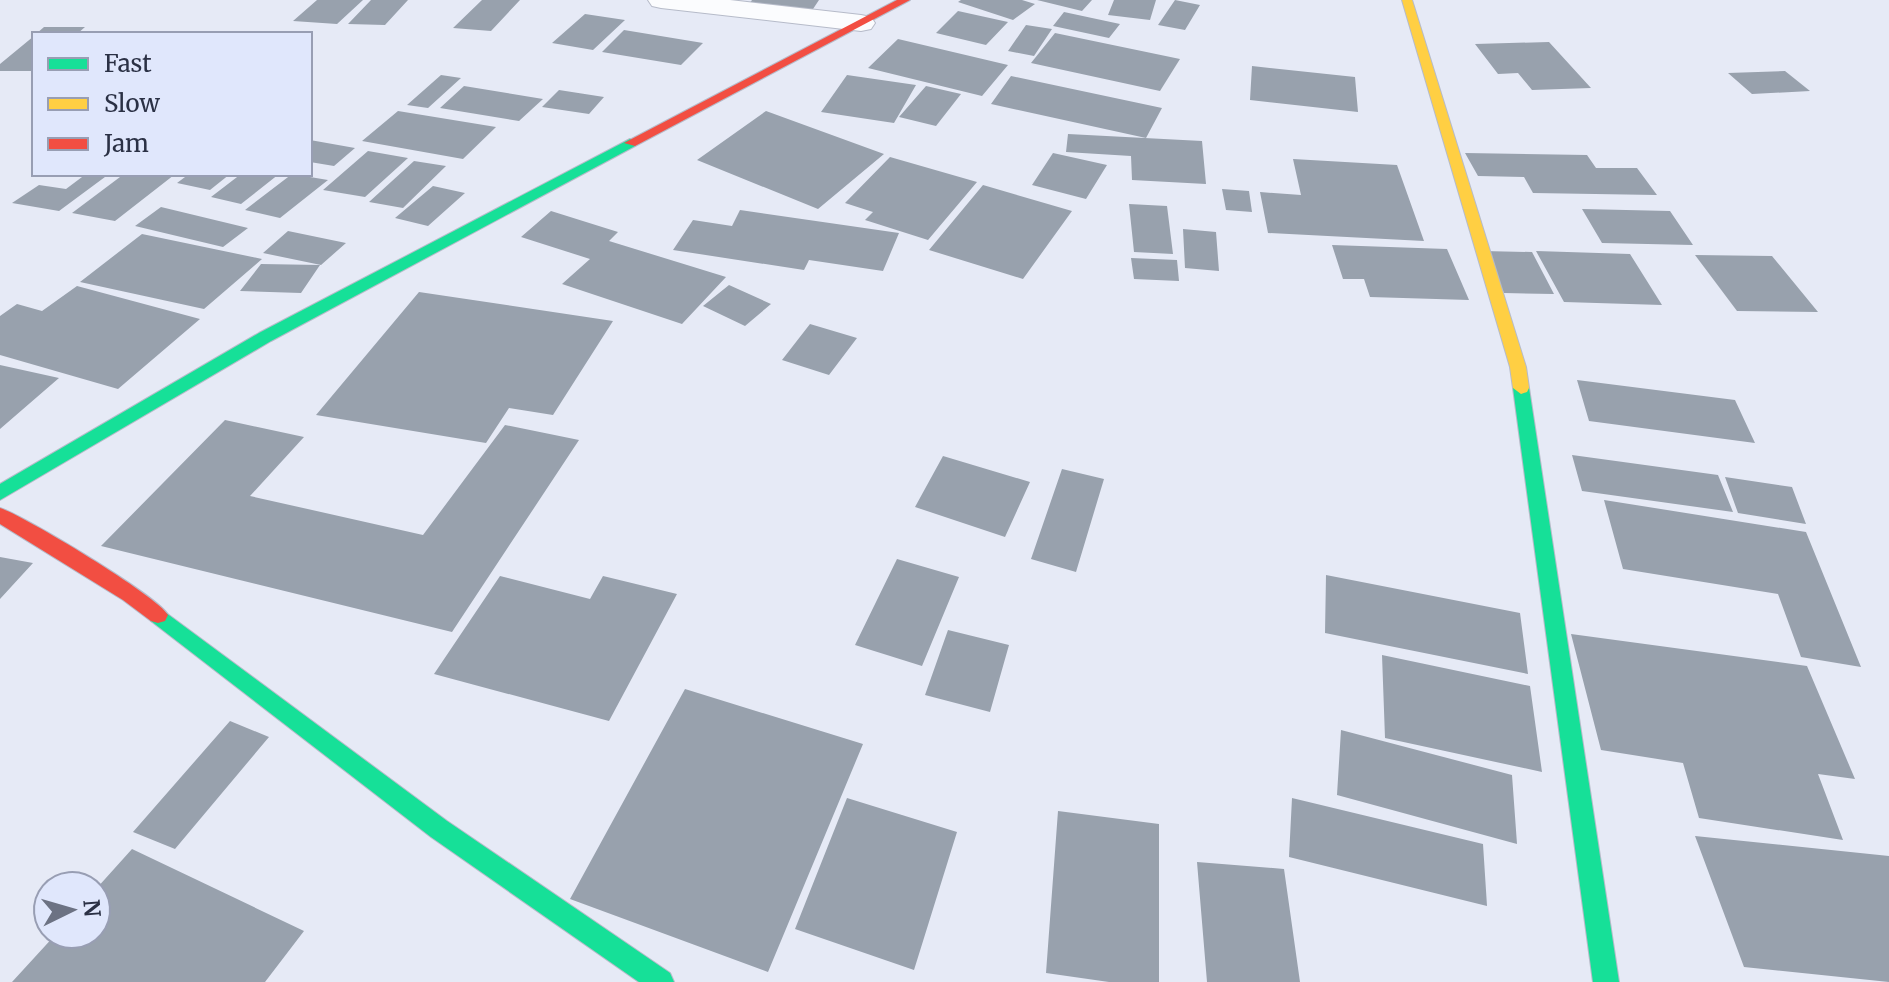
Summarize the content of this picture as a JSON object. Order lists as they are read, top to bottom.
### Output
{
  "legend": ["Fast", "Slow", "Jam"],
  "north": "right"
}
